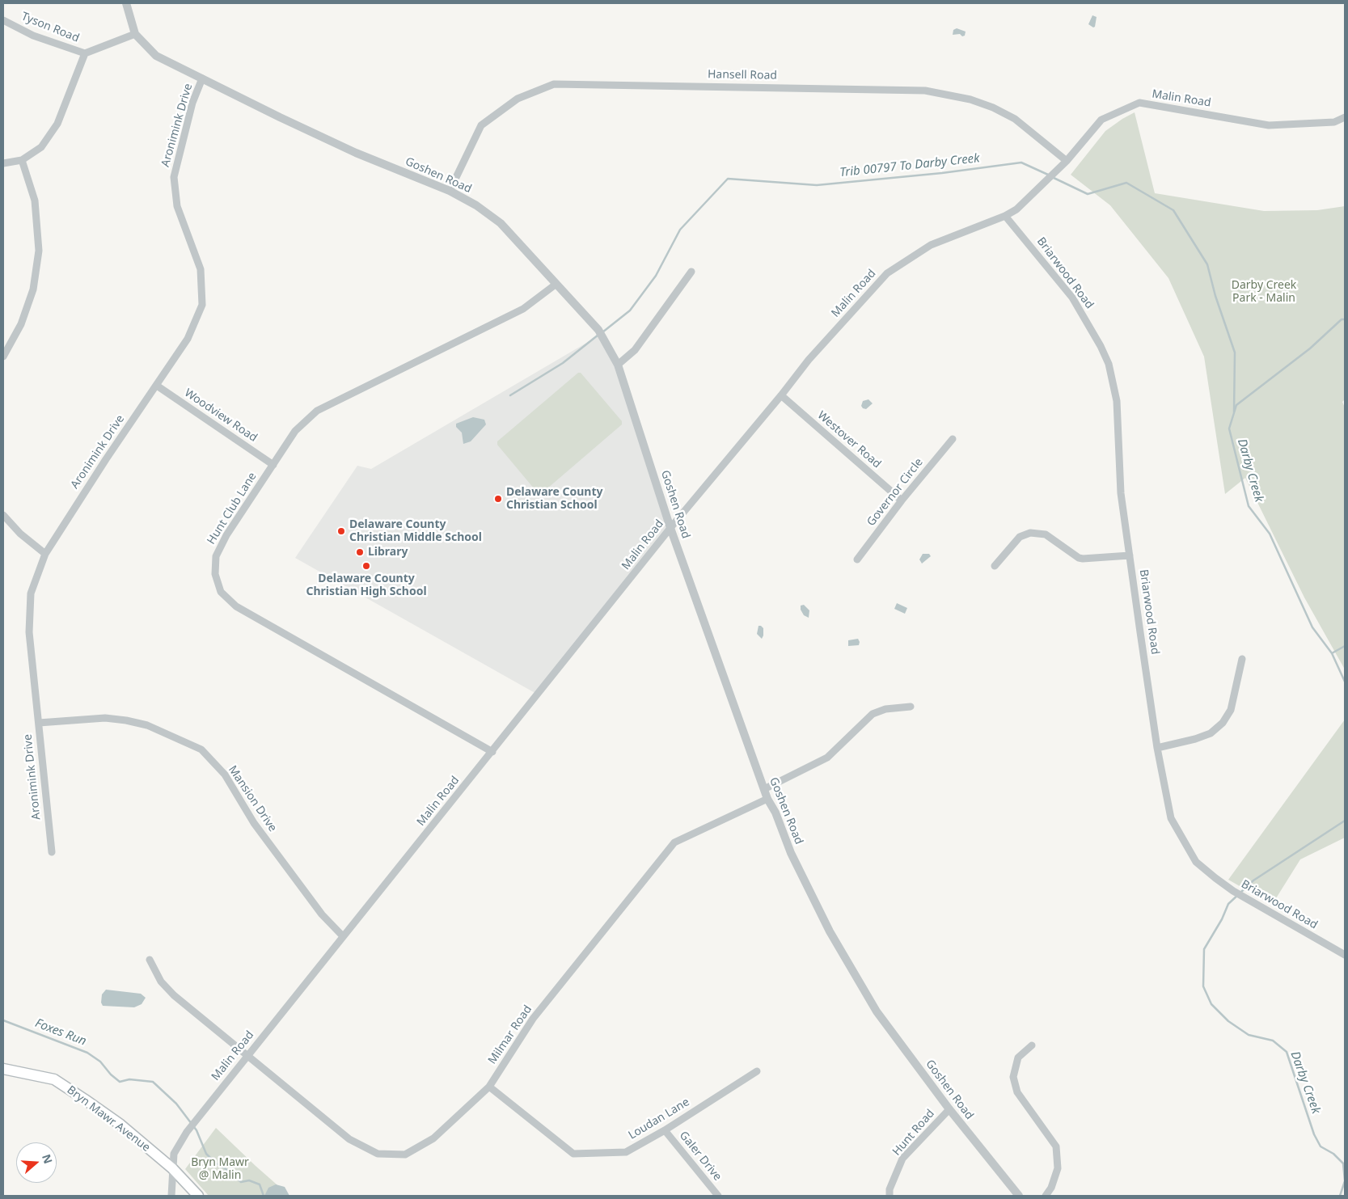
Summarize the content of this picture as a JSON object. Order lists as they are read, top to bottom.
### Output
{
  "streets": {
    "main road": ["Bryn Mawr Avenue"],
    "street": [
      "Tyson Road",
      "Hansell Road",
      "Malin Road",
      "Aronimink Drive",
      "Goshen Road",
      "Briarwood Road",
      "Woodview Road",
      "Westover Road",
      "Governor Circle",
      "Hunt Club Lane",
      "Mansion Drive",
      "Milmar Road",
      "Loudan Lane",
      "Hunt Road",
      "Galer Drive"
    ]
  },
  "crossings": [
    ["Tyson Road", "Goshen Road"],
    ["Hansell Road", "Malin Road"],
    ["Hansell Road", "Goshen Road"],
    ["Malin Road", "Goshen Road"],
    ["Malin Road", "Briarwood Road"],
    ["Malin Road", "Westover Road"],
    ["Malin Road", "Hunt Club Lane"],
    ["Malin Road", "Mansion Drive"],
    ["Malin Road", "Milmar Road"],
    ["Malin Road", "Bryn Mawr Avenue"],
    ["Aronimink Drive", "Goshen Road"],
    ["Aronimink Drive", "Woodview Road"],
    ["Aronimink Drive", "Mansion Drive"],
    ["Goshen Road", "Hunt Club Lane"],
    ["Goshen Road", "Milmar Road"],
    ["Goshen Road", "Hunt Road"],
    ["Woodview Road", "Hunt Club Lane"],
    ["Westover Road", "Governor Circle"],
    ["Milmar Road", "Loudan Lane"],
    ["Loudan Lane", "Galer Drive"]
  ],
  "water": ["Trib 00797 To Darby Creek", "Darby Creek", "Foxes Run"],
  "parks": ["Darby Creek Park - Malin", "Bryn Mawr @ Malin"],
  "places": [
    "Delaware County Christian School",
    "Delaware County Christian Middle School",
    "Library",
    "Delaware County Christian High School"
  ],
  "north": "right"
}
